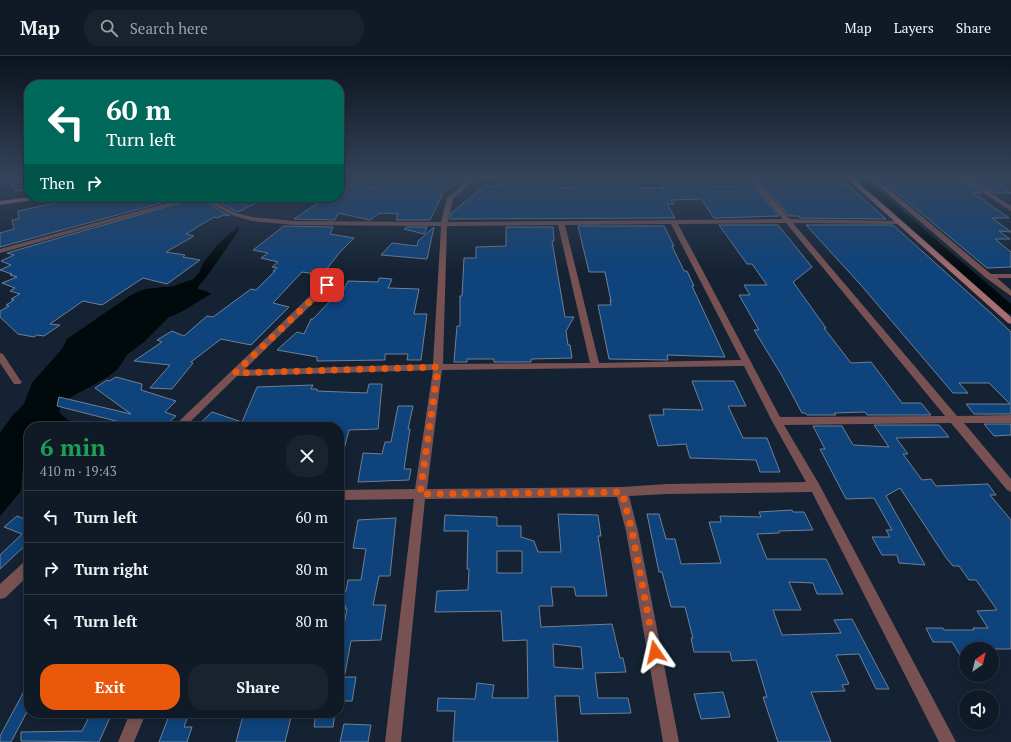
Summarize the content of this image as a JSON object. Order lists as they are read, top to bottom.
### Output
{
  "north": "top right",
  "page": {
    "header": "Map",
    "search": "Search here",
    "nav": ["Map", "Layers", "Share"],
    "turn": ["60 m", "Turn left"],
    "then": "Then",
    "heading": ["6 min", "410 m · 19:43"],
    "list": [
      {
        "name": "Turn left",
        "value": "60 m"
      },
      {
        "name": "Turn right",
        "value": "80 m"
      },
      {
        "name": "Turn left",
        "value": "80 m"
      }
    ],
    "buttons": ["Exit", "Share"]
  }
}
